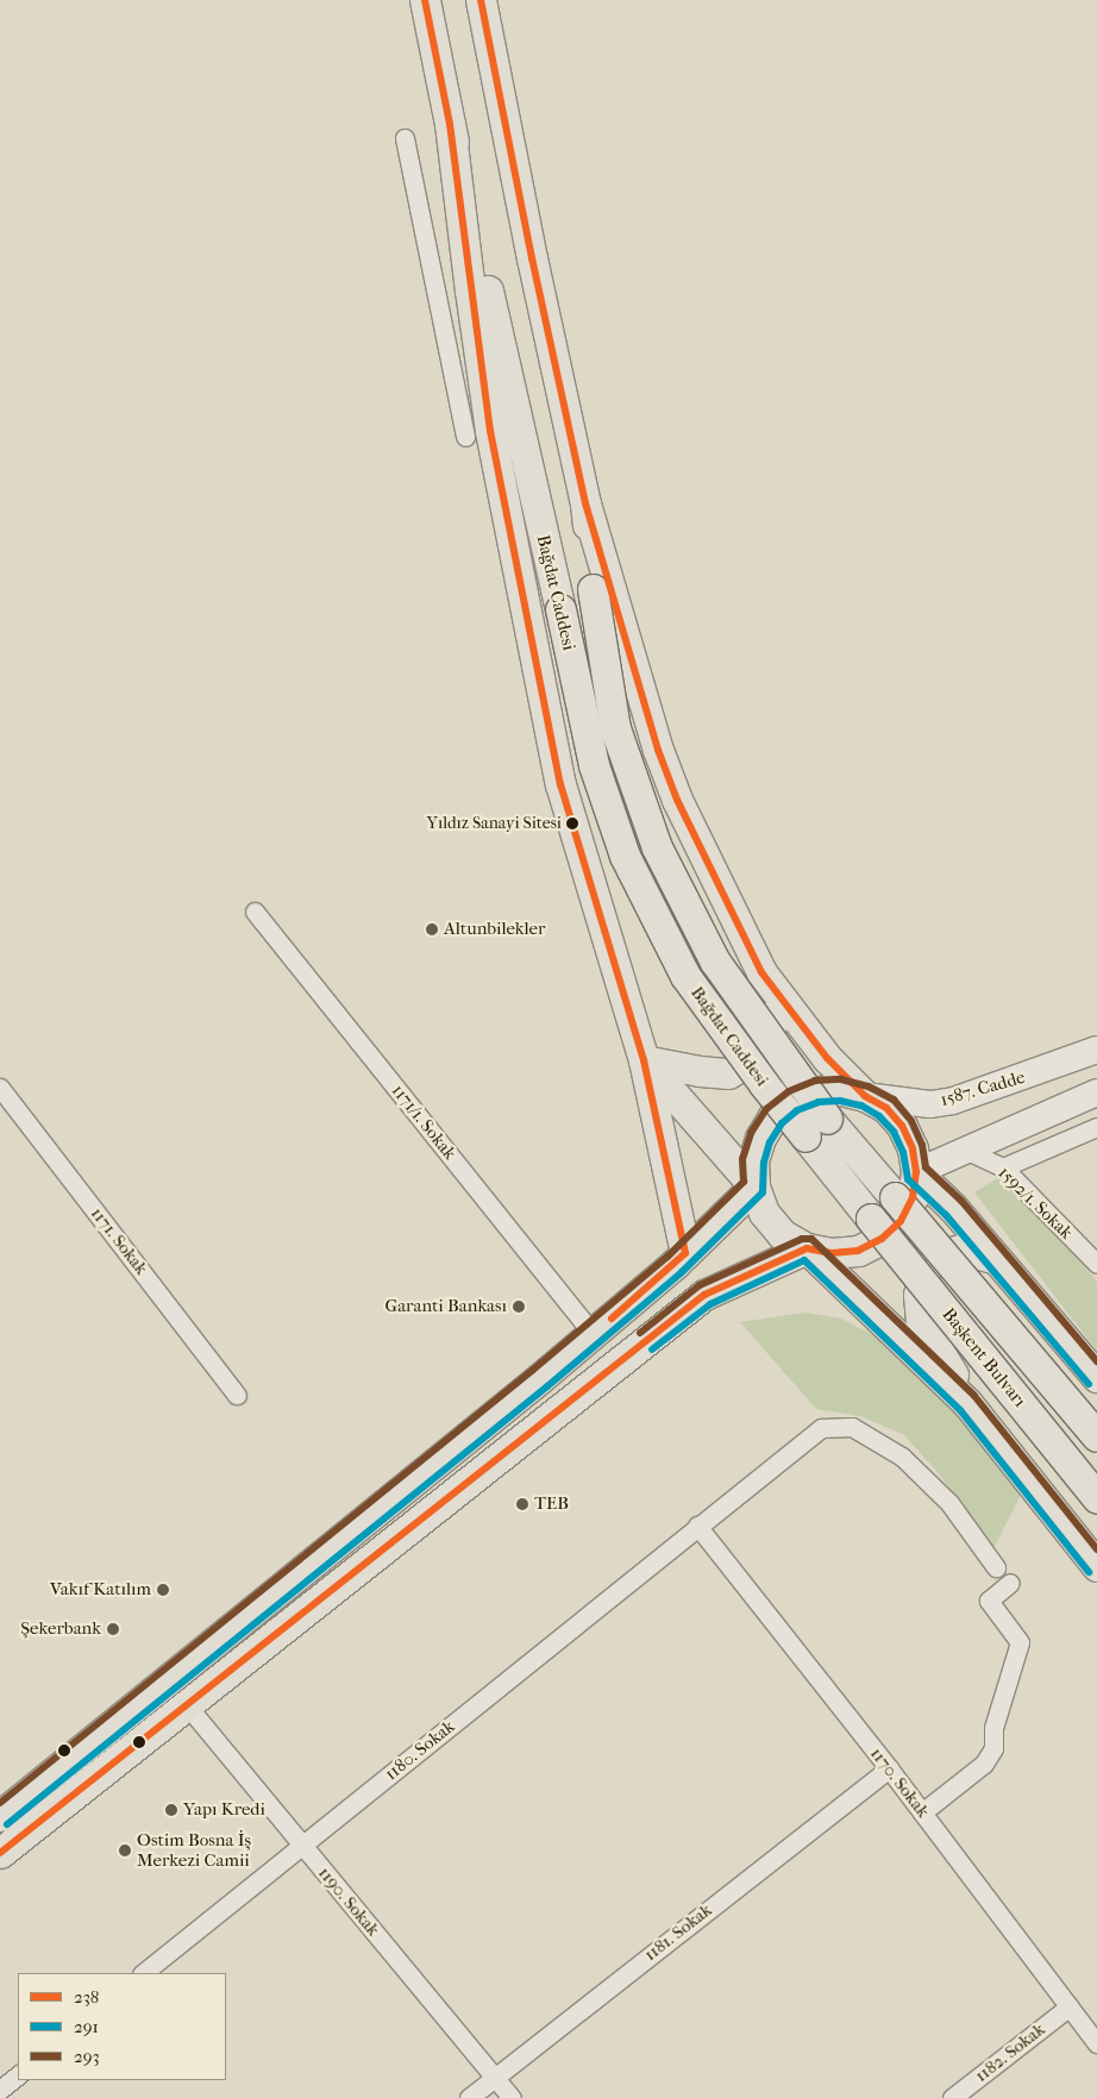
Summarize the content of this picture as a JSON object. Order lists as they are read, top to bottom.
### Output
{
  "streets": {
    "main road": ["Bağdat Caddesi", "1587. Cadde", "Başkent Bulvarı"],
    "street": [
      "1171/1. Sokak",
      "1592/1. Sokak",
      "1171. Sokak",
      "1180. Sokak",
      "1170. Sokak",
      "1190. Sokak",
      "1181. Sokak",
      "1182. Sokak"
    ]
  },
  "crossings": [
    ["Bağdat Caddesi", "Başkent Bulvarı"],
    ["1180. Sokak", "1170. Sokak"],
    ["1180. Sokak", "1190. Sokak"],
    ["1170. Sokak", "1181. Sokak"],
    ["1170. Sokak", "1182. Sokak"],
    ["1190. Sokak", "1181. Sokak"]
  ],
  "places": [
    "Yıldız Sanayi Sitesi",
    "Altunbilekler",
    "Garanti Bankası",
    "TEB",
    "Vakıf Katılım",
    "Şekerbank",
    "Yapı Kredi",
    "Ostim Bosna İş Merkezi Camii"
  ],
  "lines": ["transit line 238", "transit line 293", "transit line 291"],
  "legend": ["238", "291", "293"]
}
